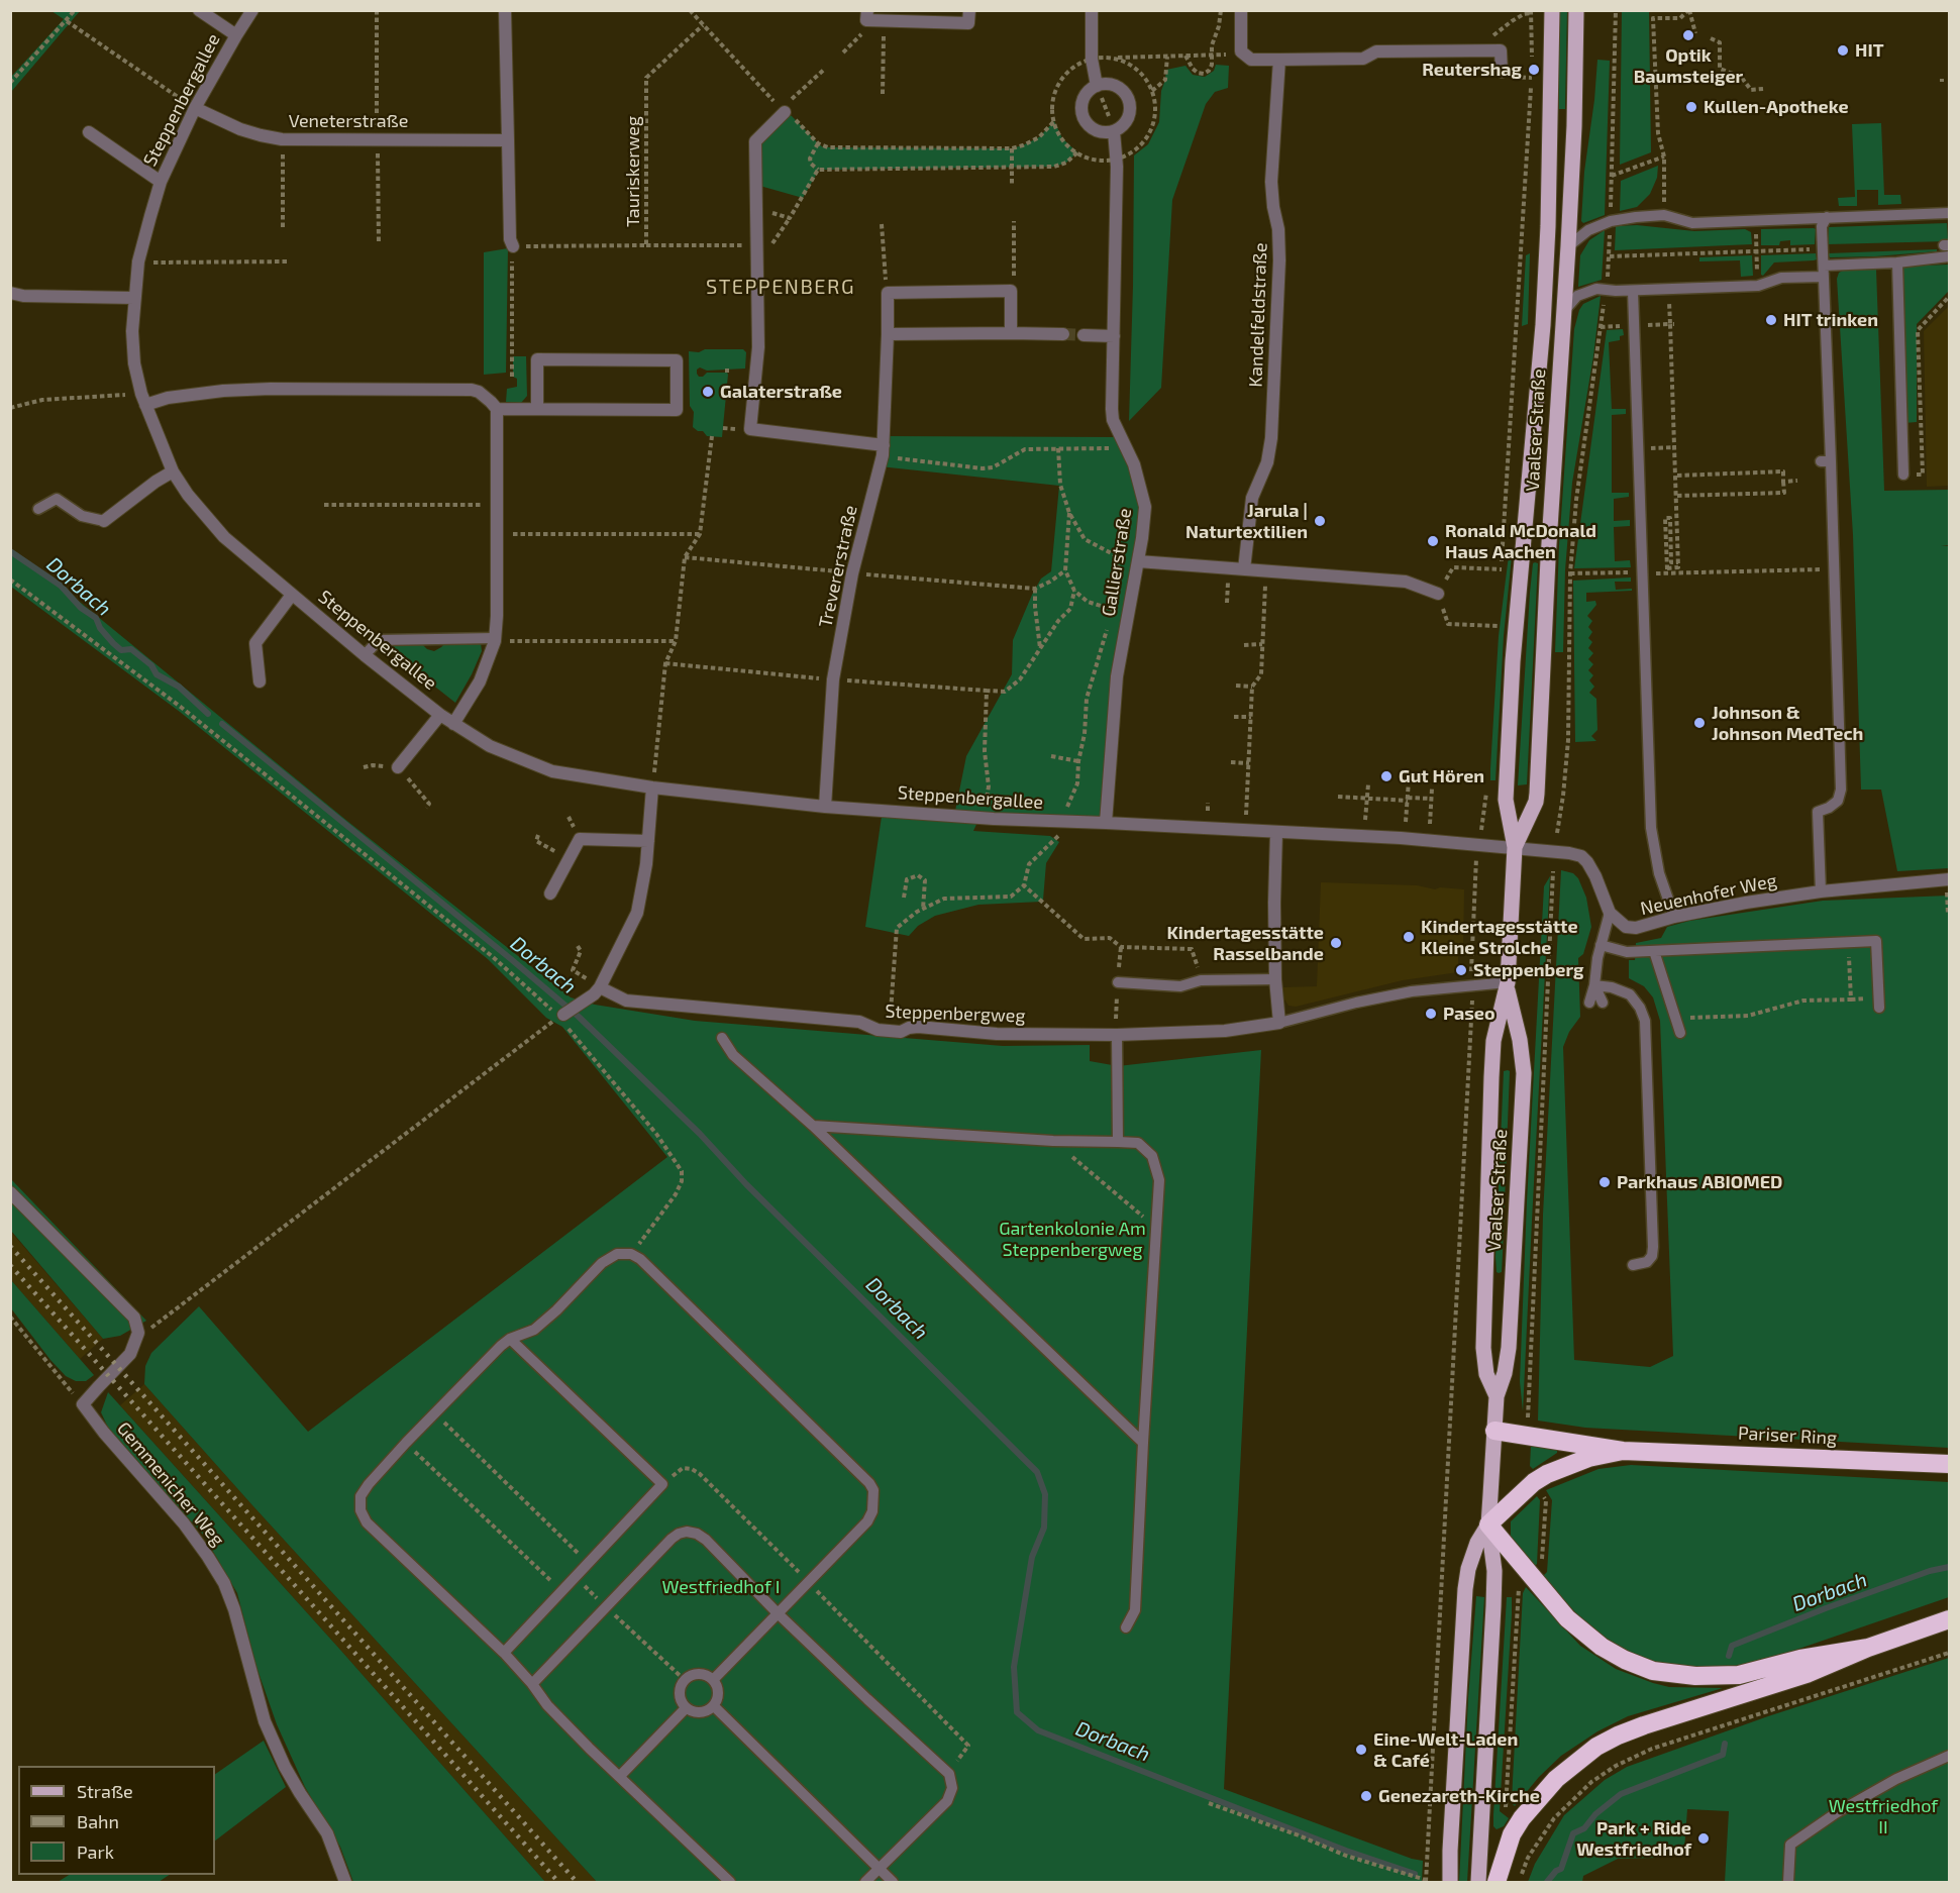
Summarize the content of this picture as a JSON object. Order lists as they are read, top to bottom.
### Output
{
  "streets": {
    "highway": ["Pariser Ring"],
    "main road": ["Vaalser Straße"],
    "street": [
      "Steppenbergallee",
      "Veneterstraße",
      "Kandelfeldstraße",
      "Gallierstraße",
      "Trevererstraße",
      "Neuenhofer Weg",
      "Steppenbergweg",
      "Gemmenicher Weg"
    ],
    "path": ["Tauriskerweg"]
  },
  "crossings": [
    ["Steppenbergallee", "Veneterstraße"],
    ["Steppenbergallee", "Vaalser Straße"],
    ["Steppenbergallee", "Gallierstraße"],
    ["Steppenbergallee", "Trevererstraße"]
  ],
  "districts": ["STEPPENBERG"],
  "water": ["Dorbach"],
  "parks": ["Gartenkolonie Am Steppenbergweg", "Westfriedhof I", "Westfriedhof II"],
  "places": [
    "Optik Baumsteiger",
    "HIT",
    "Reutershag",
    "Kullen-Apotheke",
    "HIT trinken",
    "Galaterstraße",
    "Jarula | Naturtextilien",
    "Ronald McDonald Haus Aachen",
    "Johnson & Johnson MedTech",
    "Gut Hören",
    "Kindertagesstätte Kleine Strolche",
    "Kindertagesstätte Rasselbande",
    "Steppenberg",
    "Paseo",
    "Parkhaus ABIOMED",
    "Eine-Welt-Laden & Café",
    "Genezareth-Kirche",
    "Park + Ride Westfriedhof"
  ],
  "legend": ["Straße", "Bahn", "Park"]
}
